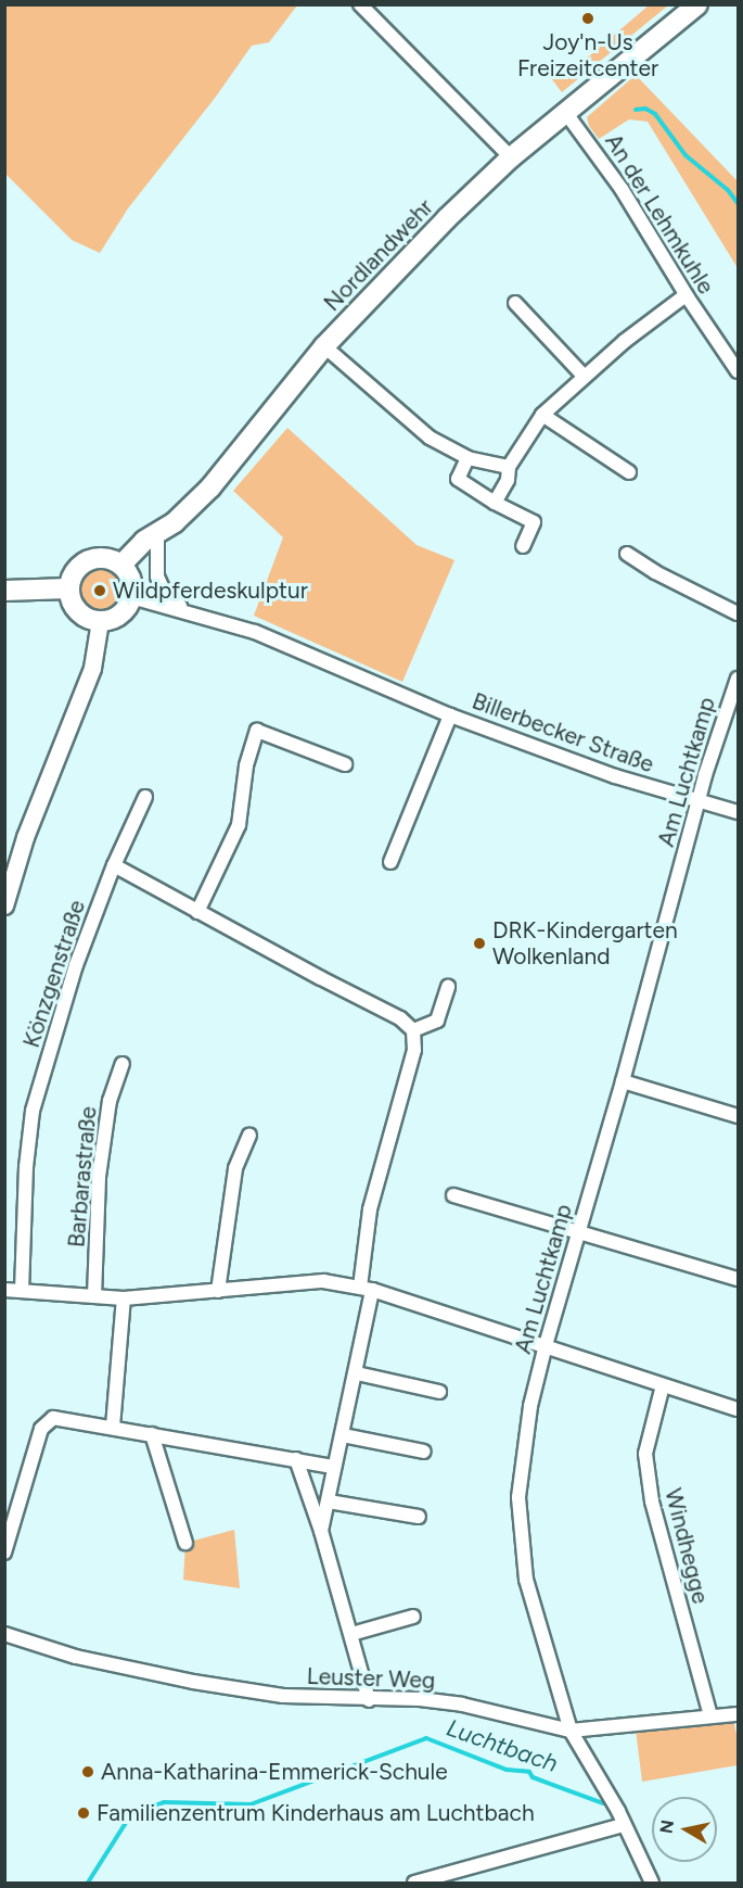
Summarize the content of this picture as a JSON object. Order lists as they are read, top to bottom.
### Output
{
  "streets": {
    "main road": ["Nordlandwehr"],
    "street": [
      "An der Lehmkuhle",
      "Billerbecker Straße",
      "Am Luchtkamp",
      "Könzgenstraße",
      "Barbarastraße",
      "Windhegge",
      "Leuster Weg"
    ]
  },
  "crossings": [
    ["An der Lehmkuhle", "Nordlandwehr"],
    ["Nordlandwehr", "Billerbecker Straße"],
    ["Billerbecker Straße", "Am Luchtkamp"],
    ["Am Luchtkamp", "Leuster Weg"],
    ["Windhegge", "Leuster Weg"]
  ],
  "water": ["Luchtbach"],
  "places": [
    "Joy'n-Us Freizeitcenter",
    "Wildpferdeskulptur",
    "DRK-Kindergarten Wolkenland",
    "Anna-Katharina-Emmerick-Schule",
    "Familienzentrum Kinderhaus am Luchtbach"
  ],
  "north": "left"
}
